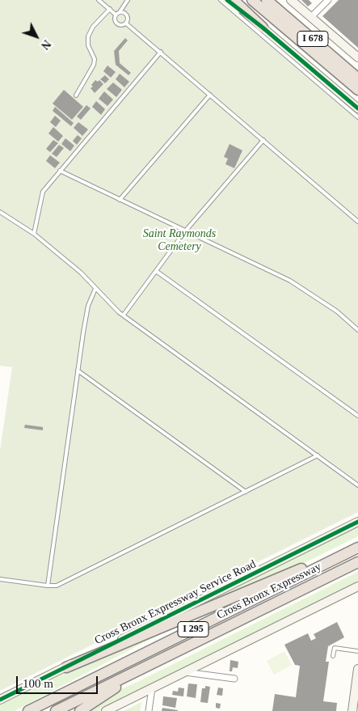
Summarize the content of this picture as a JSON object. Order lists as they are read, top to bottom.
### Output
{
  "streets": {
    "highway": ["I 678", "Cross Bronx Expressway", "I 295"],
    "street": ["Cross Bronx Expressway Service Road"]
  },
  "parks": ["Saint Raymonds Cemetery"],
  "scale_bar": "100 m",
  "north": "bottom right"
}
